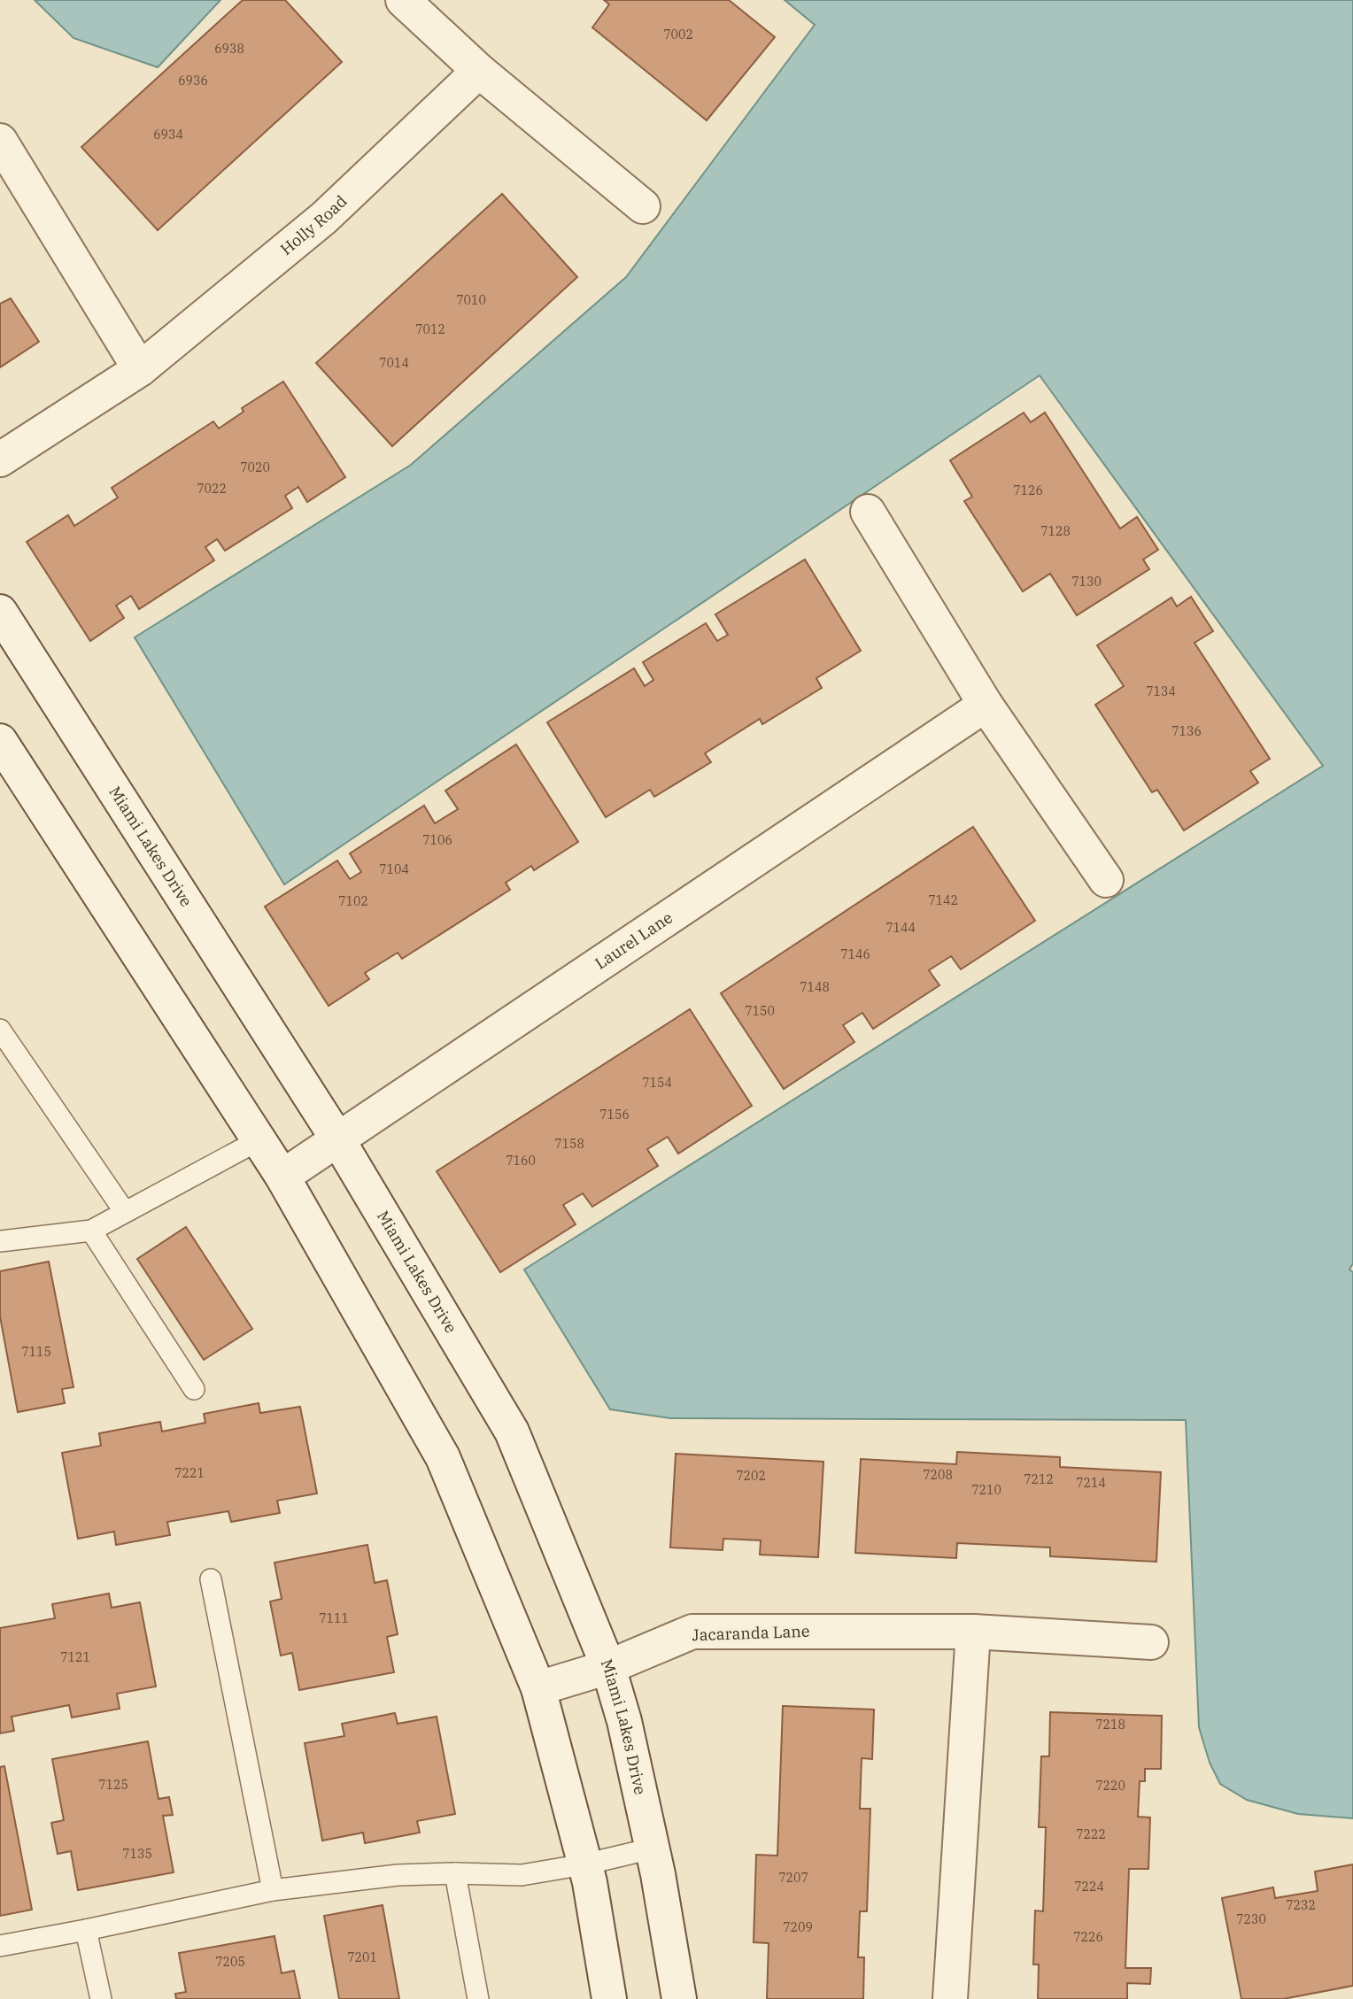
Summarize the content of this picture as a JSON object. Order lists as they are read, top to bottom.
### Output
{
  "streets": {
    "street": [
      "Holly Road",
      "Miami Lakes Drive",
      "Laurel Lane",
      "Jacaranda Lane"
    ]
  },
  "crossings": [
    ["Miami Lakes Drive", "Laurel Lane"],
    ["Miami Lakes Drive", "Jacaranda Lane"]
  ],
  "house_numbers": [
    "7002",
    "6938",
    "6936",
    "6934",
    "7010",
    "7012",
    "7014",
    "7020",
    "7022",
    "7126",
    "7128",
    "7130",
    "7134",
    "7136",
    "7106",
    "7104",
    "7142",
    "7102",
    "7144",
    "7146",
    "7148",
    "7150",
    "7154",
    "7156",
    "7158",
    "7160",
    "7115",
    "7221",
    "7208",
    "7202",
    "7212",
    "7214",
    "7210",
    "7111",
    "7121",
    "7218",
    "7125",
    "7220",
    "7222",
    "7135",
    "7207",
    "7224",
    "7232",
    "7230",
    "7209",
    "7226",
    "7201",
    "7205"
  ]
}
